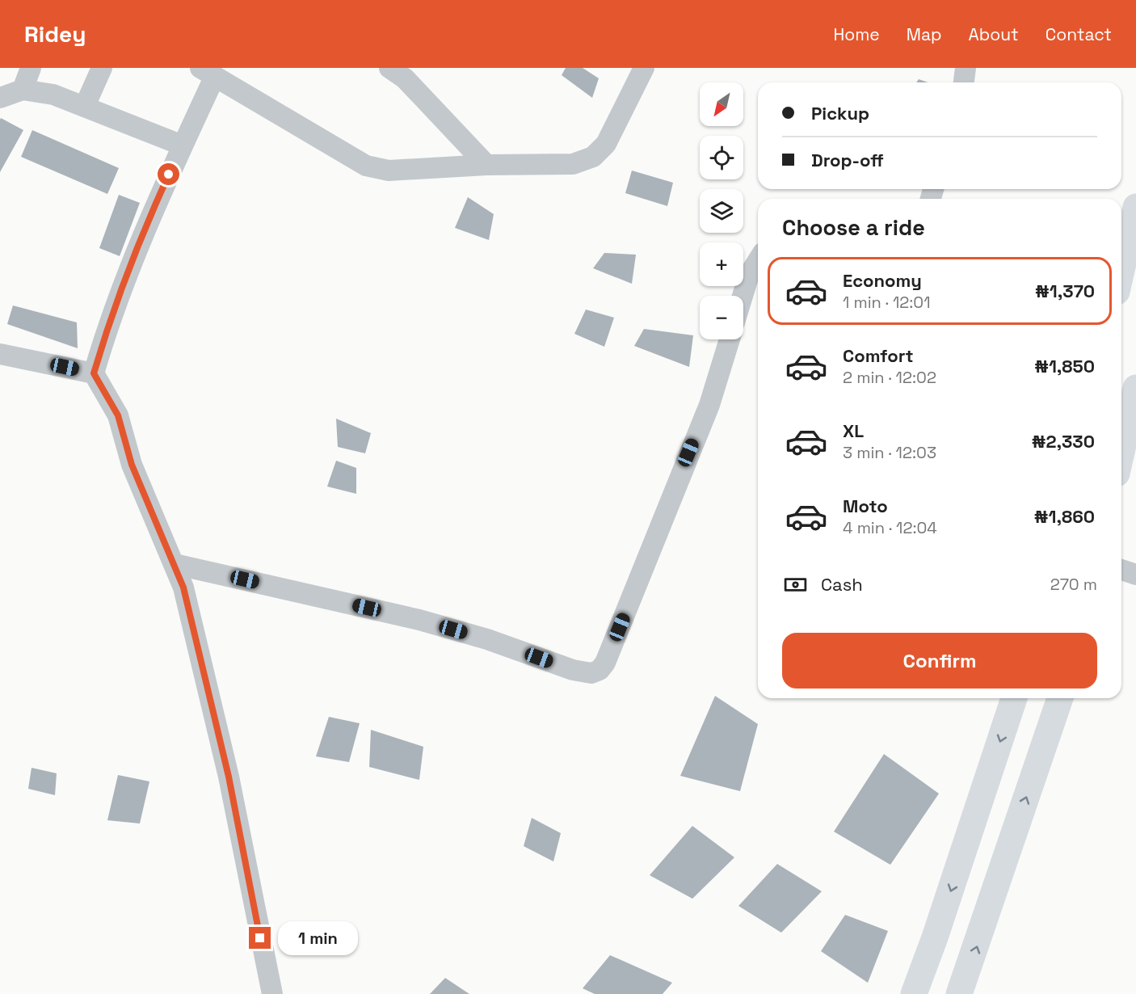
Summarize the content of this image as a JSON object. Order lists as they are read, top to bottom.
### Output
{
  "north": "bottom left",
  "page": {
    "header": "Ridey",
    "nav": [
      "Home",
      "Map",
      "About",
      "Contact"
    ],
    "map_buttons": ["+", "−"],
    "banner": ["Pickup", "Drop-off"],
    "heading": "Choose a ride",
    "list": [
      {
        "name": "Economy",
        "note": "1 min · 12:01",
        "value": "₦1,370"
      },
      {
        "name": "Comfort",
        "note": "2 min · 12:02",
        "value": "₦1,850"
      },
      {
        "name": "XL",
        "note": "3 min · 12:03",
        "value": "₦2,330"
      },
      {
        "name": "Moto",
        "note": "4 min · 12:04",
        "value": "₦1,860"
      }
    ],
    "pay": ["Cash", "270 m"],
    "buttons": "Confirm",
    "bubble": "1 min"
  }
}
